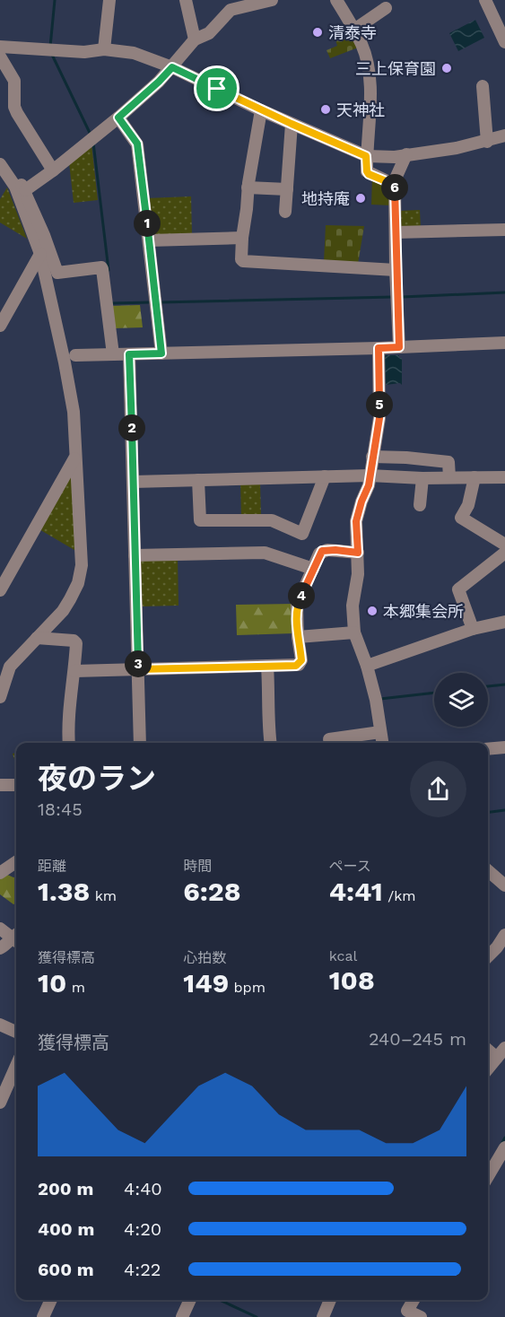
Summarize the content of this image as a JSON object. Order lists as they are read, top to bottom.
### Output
{
  "places": [
    "清泰寺",
    "三上保育園",
    "天神社",
    "地持庵",
    "本郷集会所"
  ],
  "page": {
    "pins": [
      "6",
      "1",
      "5",
      "2",
      "4",
      "3"
    ],
    "heading": ["夜のラン", "18:45"],
    "stats": [
      ["距離", "1.38 km"],
      ["時間", "6:28"],
      ["ペース", "4:41 /km"],
      ["獲得標高", "10 m"],
      ["心拍数", "149 bpm"],
      ["kcal", "108"]
    ],
    "chart": ["獲得標高", "240–245 m"],
    "list": [
      {
        "name": "200 m",
        "note": "4:40"
      },
      {
        "name": "400 m",
        "note": "4:20"
      },
      {
        "name": "600 m",
        "note": "4:22"
      }
    ]
  }
}
